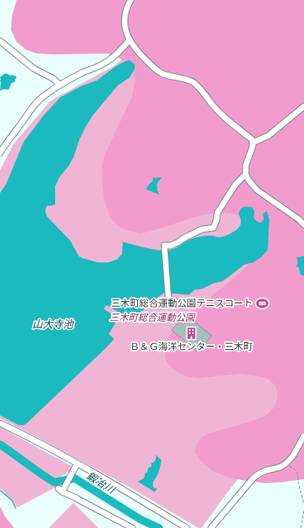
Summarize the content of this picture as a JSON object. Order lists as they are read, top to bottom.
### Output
{
  "water": ["山大寺池", "鍛冶川"],
  "parks": ["三木町総合運動公園"],
  "places": {
    "sports": ["三木町総合運動公園テニスコート"],
    "building": ["Ｂ＆Ｇ海洋センター・三木町"]
  }
}
